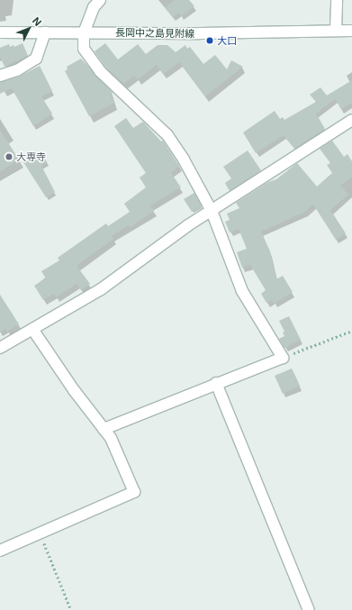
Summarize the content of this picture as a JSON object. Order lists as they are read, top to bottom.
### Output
{
  "streets": {
    "street": ["長岡中之島見附線"]
  },
  "places": ["大口", "大専寺"],
  "north": "top right"
}
